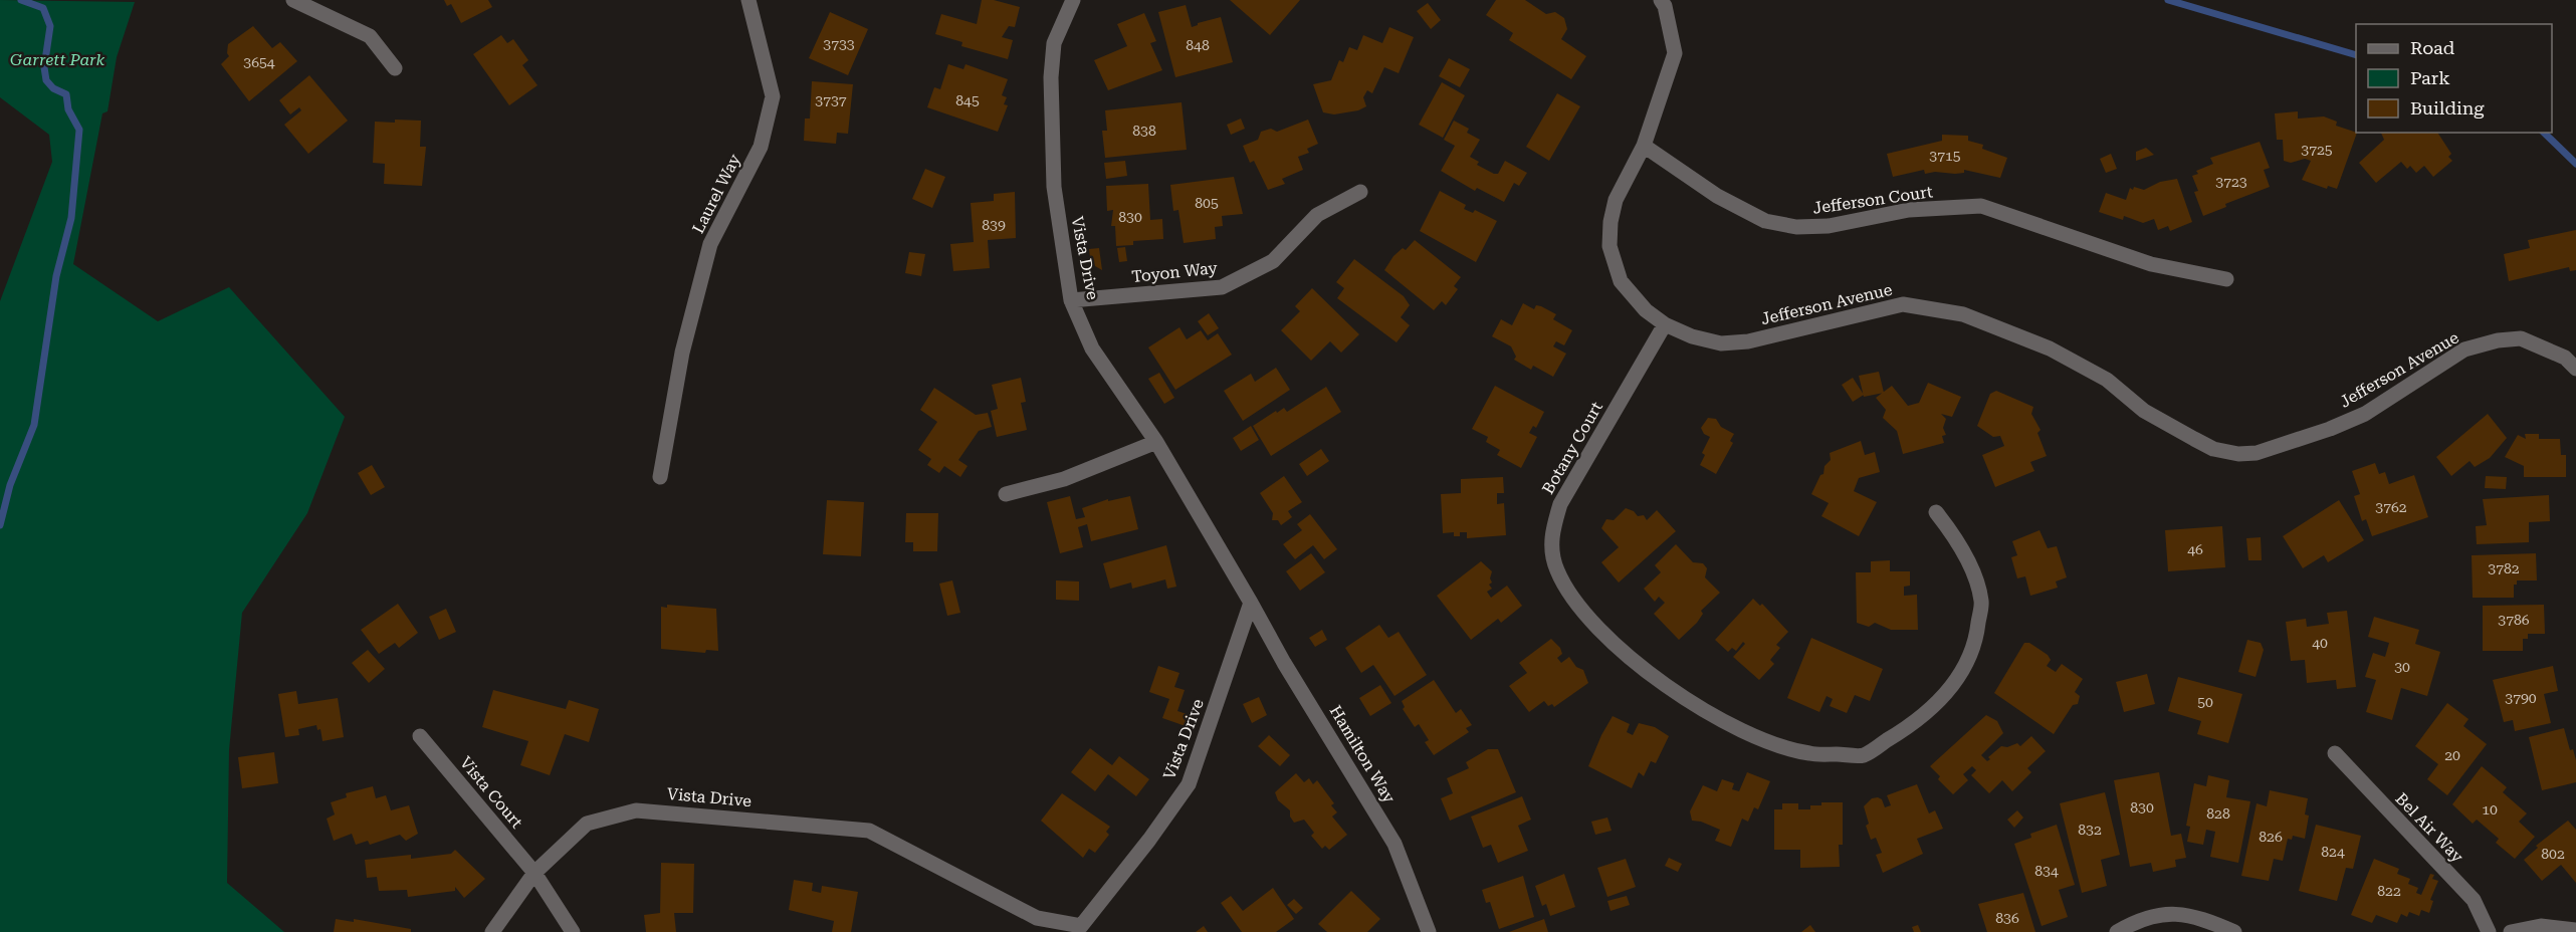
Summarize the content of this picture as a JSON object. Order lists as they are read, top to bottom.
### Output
{
  "streets": {
    "street": [
      "Laurel Way",
      "Jefferson Court",
      "Vista Drive",
      "Toyon Way",
      "Jefferson Avenue",
      "Botany Court",
      "Hamilton Way",
      "Vista Court",
      "Bel Air Way"
    ]
  },
  "crossings": [
    ["Jefferson Court", "Jefferson Avenue"],
    ["Vista Drive", "Toyon Way"],
    ["Vista Drive", "Hamilton Way"],
    ["Vista Drive", "Vista Court"],
    ["Jefferson Avenue", "Botany Court"]
  ],
  "parks": ["Garrett Park"],
  "house_numbers": [
    "3733",
    "848",
    "3654",
    "3737",
    "845",
    "838",
    "3725",
    "3715",
    "3723",
    "805",
    "830",
    "839",
    "3762",
    "46",
    "3782",
    "3786",
    "40",
    "30",
    "3790",
    "50",
    "20",
    "830",
    "10",
    "828",
    "832",
    "826",
    "824",
    "802",
    "834",
    "822",
    "836"
  ],
  "legend": ["Road", "Park", "Building"]
}
